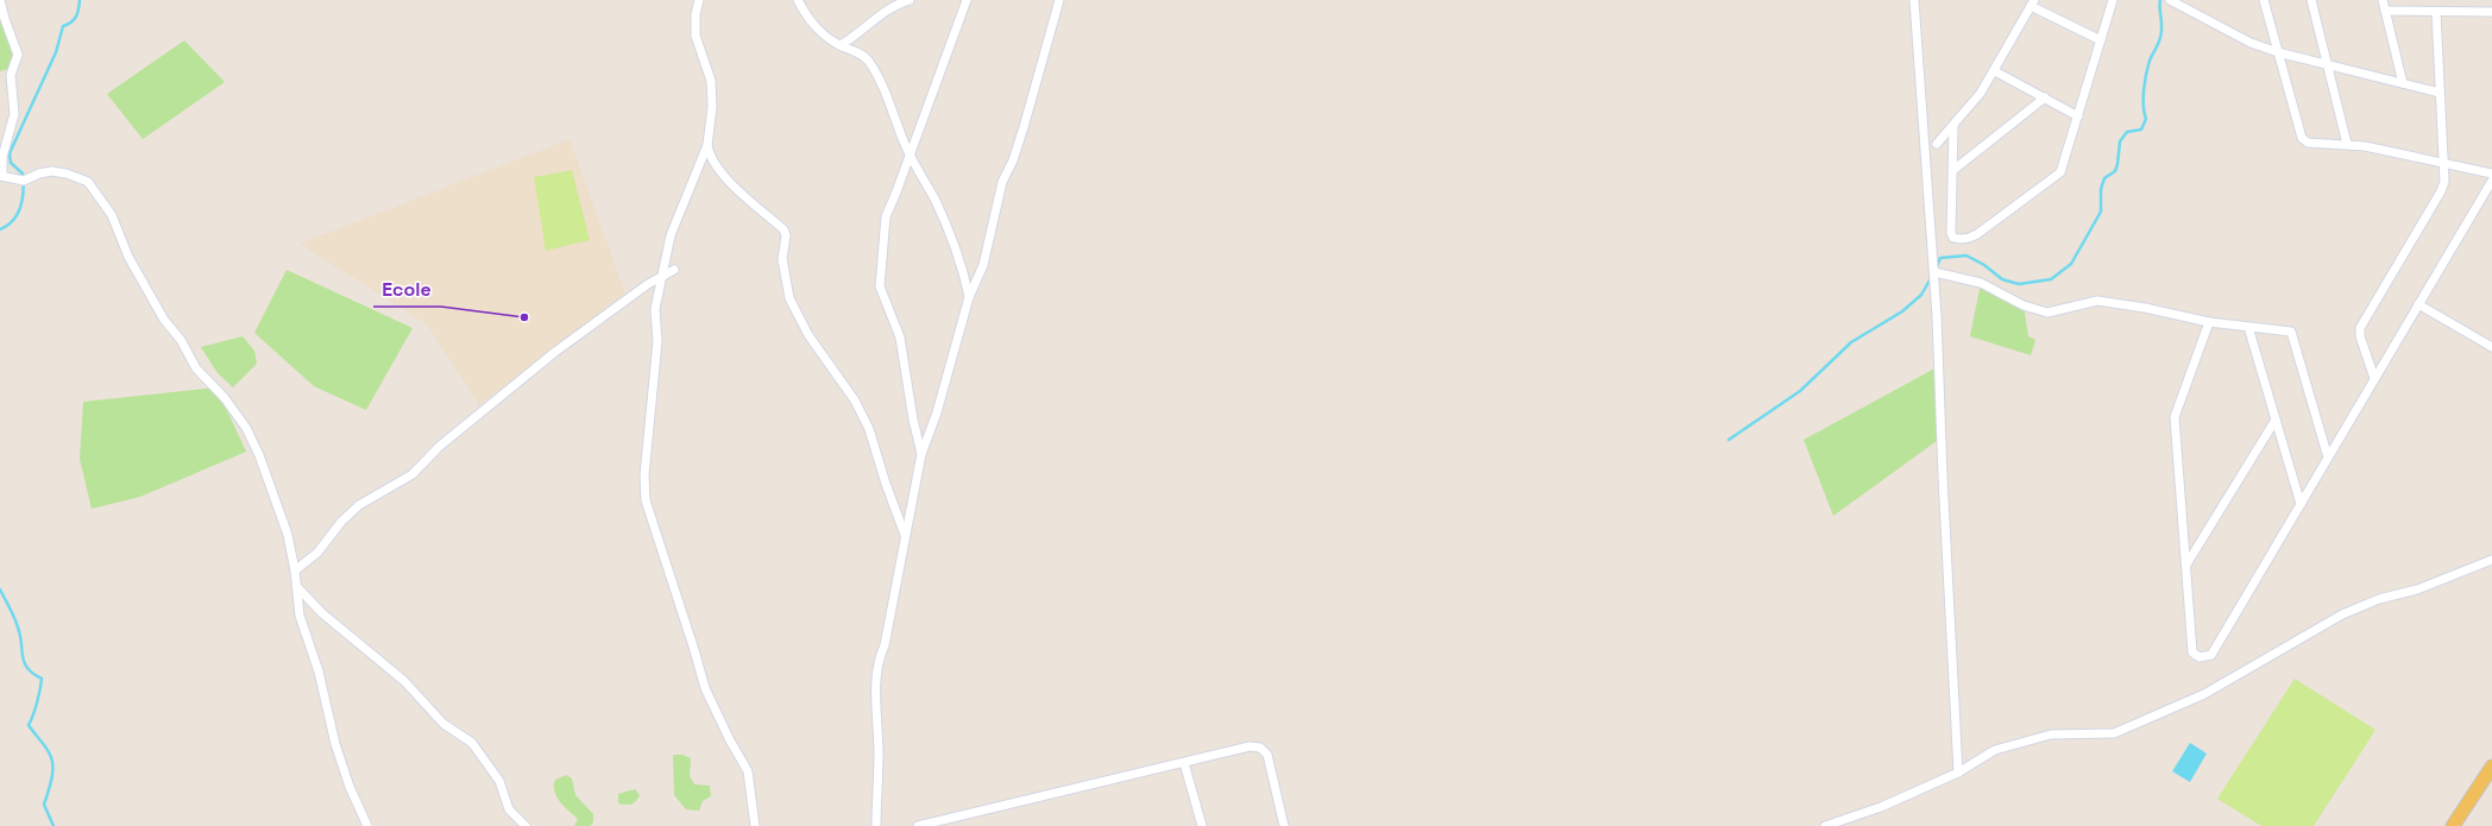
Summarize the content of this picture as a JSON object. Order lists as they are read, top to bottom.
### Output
{
  "places": ["Ecole"]
}
